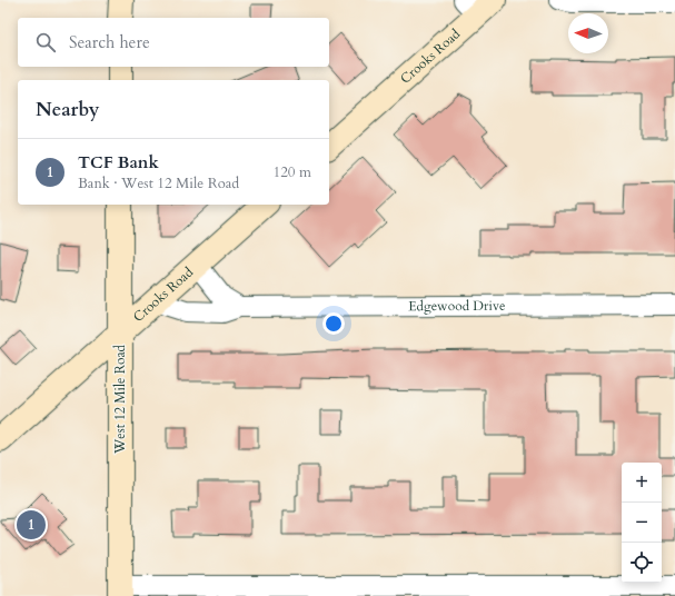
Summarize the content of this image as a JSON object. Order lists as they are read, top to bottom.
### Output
{
  "streets": {
    "main road": ["Crooks Road", "West 12 Mile Road"],
    "street": ["Edgewood Drive"]
  },
  "crossings": [
    ["Crooks Road", "Edgewood Drive"],
    ["Crooks Road", "West 12 Mile Road"]
  ],
  "north": "left",
  "page": {
    "search": "Search here",
    "heading": "Nearby",
    "list": [
      {
        "mark": "1",
        "name": "TCF Bank",
        "note": "Bank · West 12 Mile Road",
        "value": "120 m"
      }
    ],
    "map_buttons": ["+", "−"],
    "pins": "1"
  }
}
